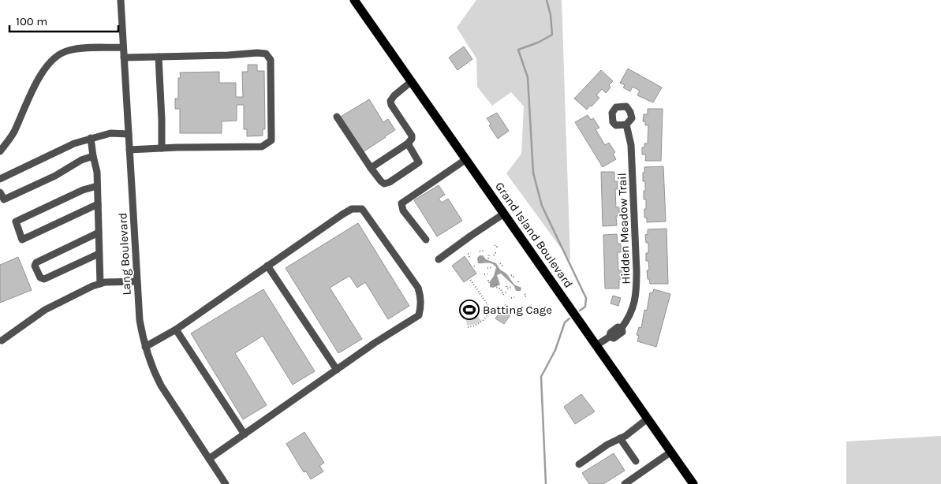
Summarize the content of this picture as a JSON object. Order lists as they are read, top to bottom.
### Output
{
  "streets": {
    "main road": ["Grand Island Boulevard"],
    "street": ["Hidden Meadow Trail", "Lang Boulevard"]
  },
  "crossings": [
    ["Hidden Meadow Trail", "Grand Island Boulevard"]
  ],
  "places": {
    "sports": ["Batting Cage"]
  },
  "scale_bar": "100 m"
}
